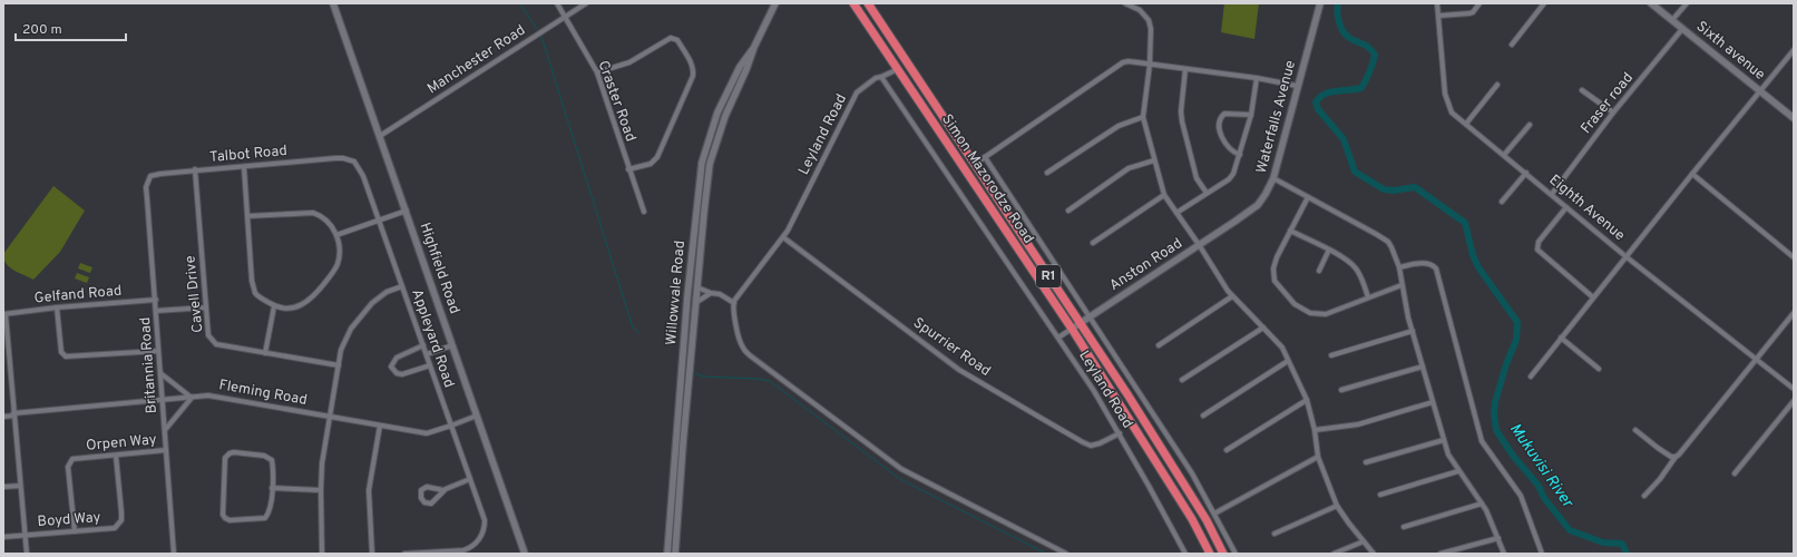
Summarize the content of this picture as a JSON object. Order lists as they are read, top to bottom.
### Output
{
  "streets": {
    "highway": ["Simon Mazorodze Road", "R1"],
    "main road": [
      "Sixth avenue",
      "Waterfalls Avenue",
      "Anston Road",
      "Highfield Road",
      "Willowvale Road"
    ],
    "street": [
      "Manchester Road",
      "Craster Road",
      "Fraser road",
      "Leyland Road",
      "Talbot Road",
      "Eighth Avenue",
      "Cavell Drive",
      "Gelfand Road",
      "Appleyard Road",
      "Spurrier Road",
      "Britannia Road",
      "Fleming Road",
      "Orpen Way",
      "Boyd Way"
    ]
  },
  "crossings": [
    ["Sixth avenue", "Fraser road"],
    ["Manchester Road", "Craster Road"],
    ["Manchester Road", "Highfield Road"],
    ["Fraser road", "Eighth Avenue"],
    ["Waterfalls Avenue", "Anston Road"],
    ["Leyland Road", "Spurrier Road"],
    ["Talbot Road", "Cavell Drive"],
    ["Talbot Road", "Appleyard Road"],
    ["Talbot Road", "Britannia Road"],
    ["Simon Mazorodze Road", "Anston Road"],
    ["Highfield Road", "Fleming Road"],
    ["Gelfand Road", "Britannia Road"],
    ["Appleyard Road", "Fleming Road"],
    ["Britannia Road", "Fleming Road"],
    ["Britannia Road", "Orpen Way"],
    ["Orpen Way", "Boyd Way"]
  ],
  "water": ["Mukuvisi River"],
  "scale_bar": "200 m"
}
